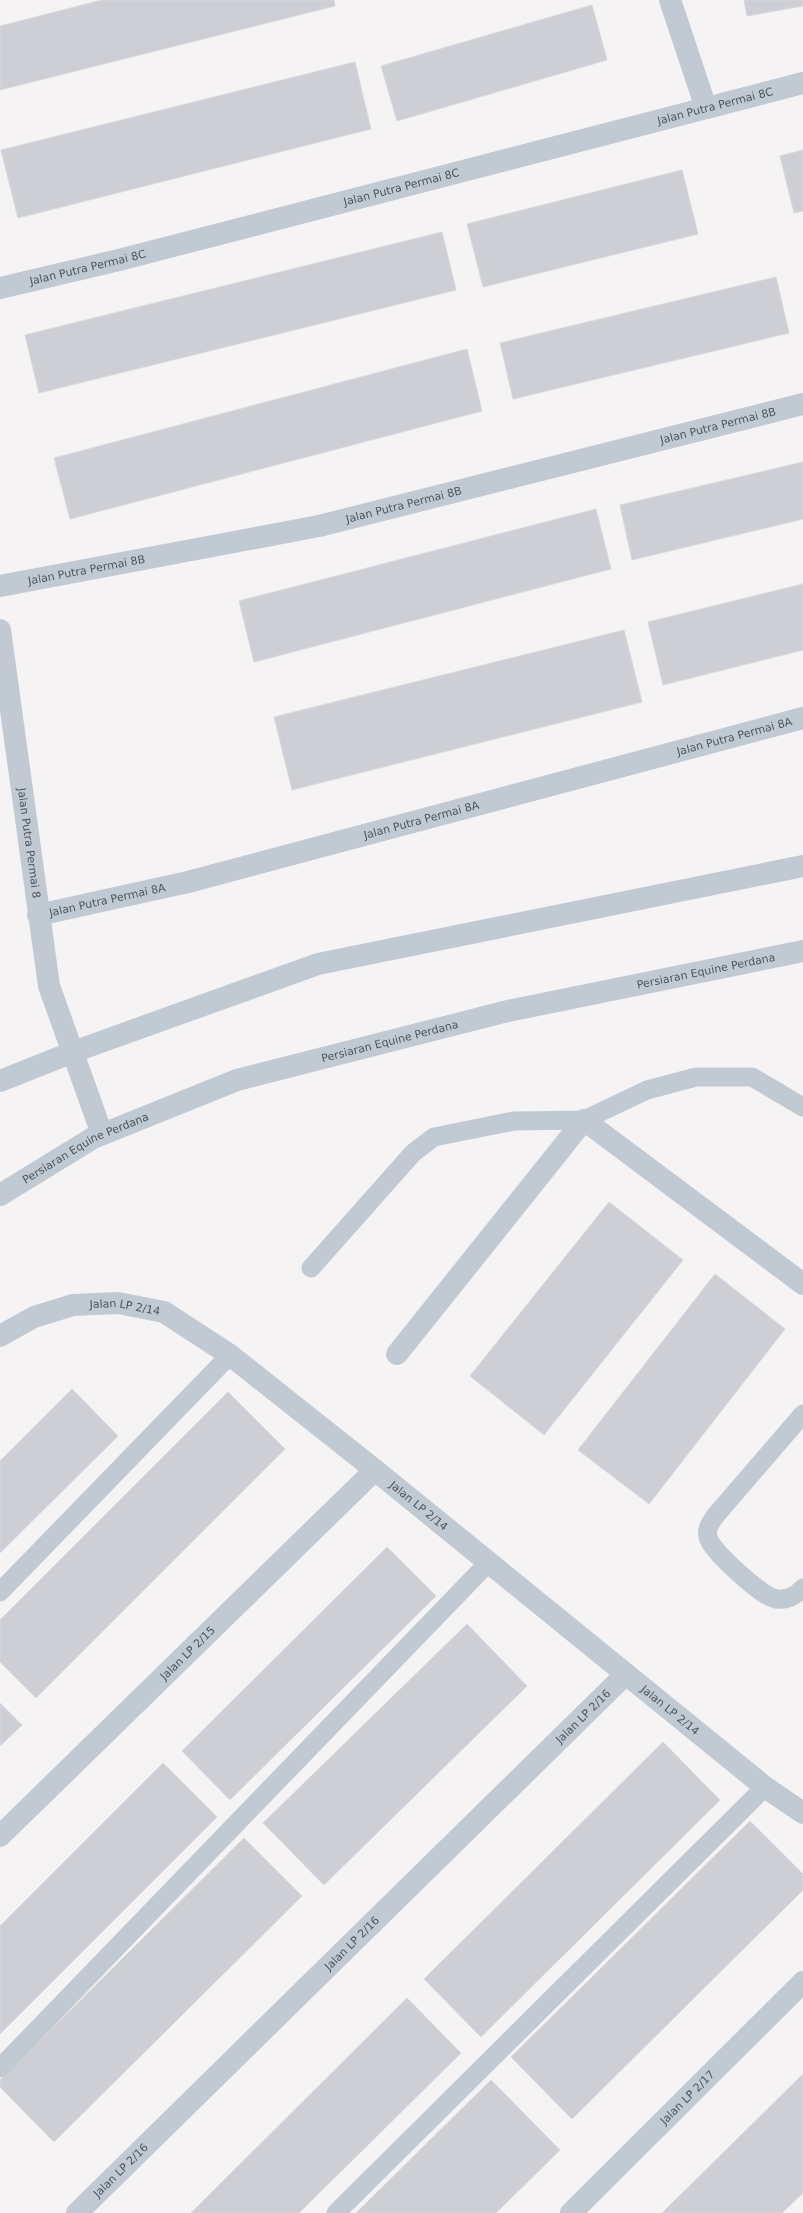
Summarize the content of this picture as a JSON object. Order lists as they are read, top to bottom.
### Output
{
  "streets": {
    "street": [
      "Jalan Putra Permai 8C",
      "Jalan Putra Permai 8B",
      "Jalan Putra Permai 8A",
      "Jalan Putra Permai 8",
      "Persiaran Equine Perdana",
      "Jalan LP 2/14",
      "Jalan LP 2/15",
      "Jalan LP 2/16",
      "Jalan LP 2/17"
    ]
  },
  "crossings": [
    ["Jalan Putra Permai 8A", "Jalan Putra Permai 8"],
    ["Jalan Putra Permai 8", "Persiaran Equine Perdana"],
    ["Jalan LP 2/14", "Jalan LP 2/15"],
    ["Jalan LP 2/14", "Jalan LP 2/16"]
  ]
}
